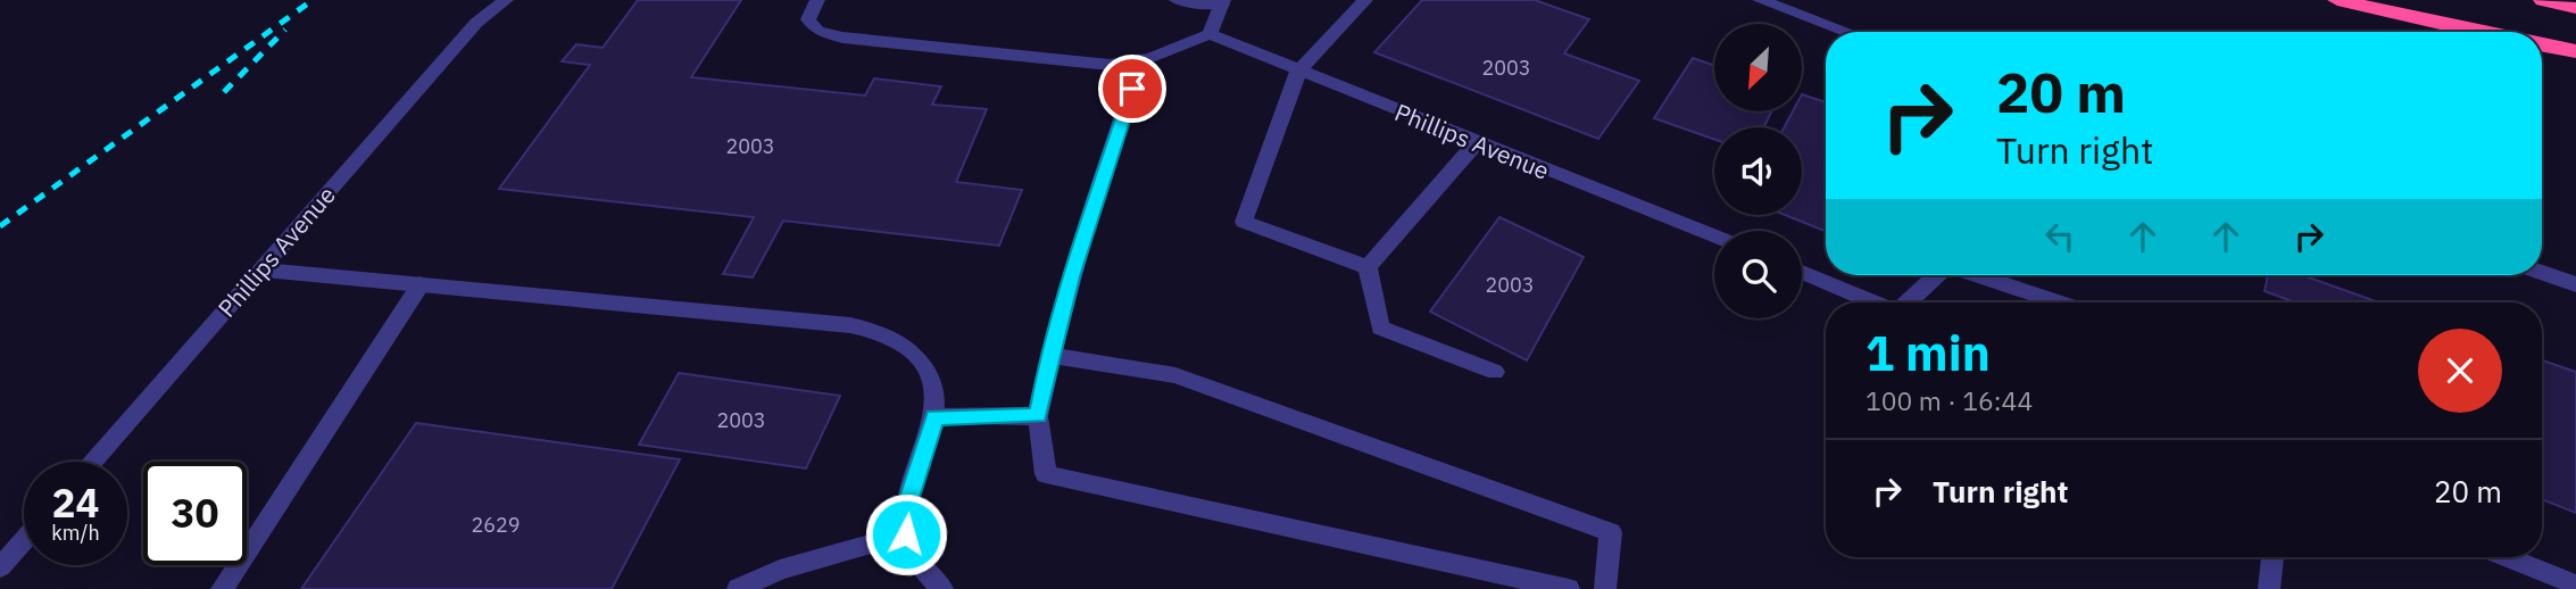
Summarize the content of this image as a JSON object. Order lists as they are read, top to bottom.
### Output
{
  "streets": {
    "street": ["Phillips Avenue"]
  },
  "house_numbers": [
    "2003",
    "2003",
    "2003",
    "2003",
    "2629"
  ],
  "north": "bottom left",
  "page": {
    "turn": ["20 m", "Turn right"],
    "heading": ["1 min", "100 m · 16:44"],
    "list": [
      {
        "name": "Turn right",
        "value": "20 m"
      }
    ],
    "speed": "24 km/h",
    "limit": "30"
  }
}
